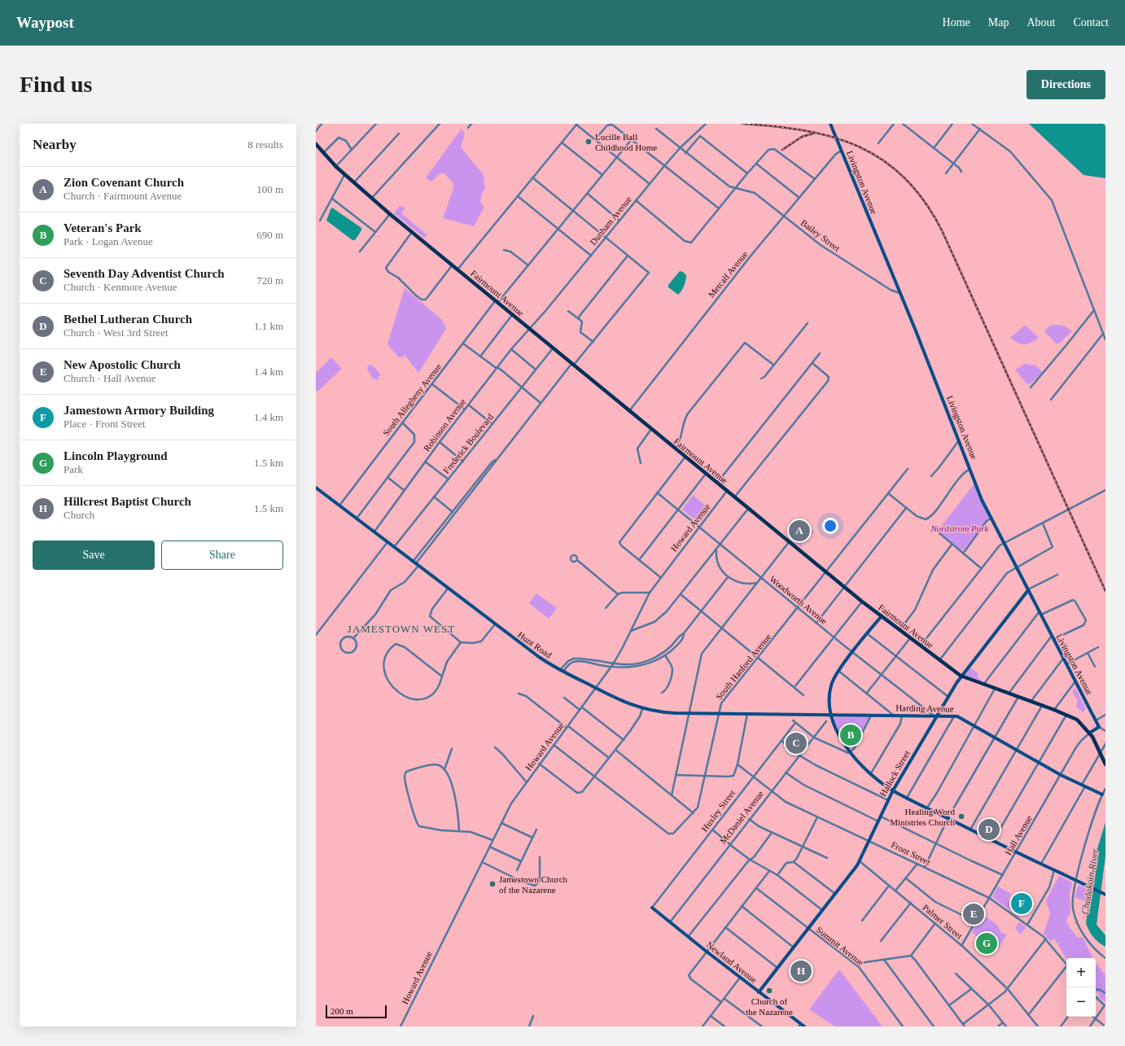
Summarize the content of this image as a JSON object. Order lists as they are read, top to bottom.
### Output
{
  "streets": {
    "main road": ["Fairmount Avenue"],
    "street": [
      "Livingston Avenue",
      "Dunham Avenue",
      "Bailey Street",
      "Metcalf Avenue",
      "South Allegheny Avenue",
      "Robinson Avenue",
      "Frederick Boulevard",
      "Howard Avenue",
      "Woodworth Avenue",
      "Hunt Road",
      "South Hanford Avenue",
      "Harding Avenue",
      "Hallock Street",
      "Huxley Street",
      "McDaniel Avenue",
      "Hall Avenue",
      "Front Street",
      "Palmer Street",
      "Summit Avenue",
      "Newland Avenue"
    ]
  },
  "crossings": [
    ["Livingston Avenue", "Bailey Street"],
    ["Livingston Avenue", "Metcalf Avenue"],
    ["Livingston Avenue", "Hallock Street"],
    ["Dunham Avenue", "Fairmount Avenue"],
    ["Dunham Avenue", "Robinson Avenue"],
    ["Bailey Street", "Metcalf Avenue"],
    ["Metcalf Avenue", "Fairmount Avenue"],
    ["Fairmount Avenue", "South Allegheny Avenue"],
    ["Fairmount Avenue", "Robinson Avenue"],
    ["Fairmount Avenue", "Frederick Boulevard"],
    ["Fairmount Avenue", "Howard Avenue"],
    ["Fairmount Avenue", "South Hanford Avenue"],
    ["Fairmount Avenue", "Hallock Street"],
    ["Fairmount Avenue", "Hall Avenue"],
    ["South Allegheny Avenue", "Hunt Road"],
    ["Robinson Avenue", "Hunt Road"],
    ["Frederick Boulevard", "Hunt Road"],
    ["Howard Avenue", "Woodworth Avenue"],
    ["Howard Avenue", "Hunt Road"],
    ["Woodworth Avenue", "South Hanford Avenue"],
    ["Woodworth Avenue", "Harding Avenue"],
    ["Woodworth Avenue", "Hallock Street"],
    ["Hunt Road", "South Hanford Avenue"],
    ["Hunt Road", "Harding Avenue"],
    ["Harding Avenue", "Hallock Street"],
    ["Harding Avenue", "Hall Avenue"],
    ["Hallock Street", "Front Street"],
    ["Hallock Street", "Palmer Street"],
    ["Hallock Street", "Summit Avenue"],
    ["Hallock Street", "Newland Avenue"],
    ["Huxley Street", "Front Street"],
    ["Huxley Street", "Newland Avenue"],
    ["McDaniel Avenue", "Front Street"],
    ["McDaniel Avenue", "Newland Avenue"],
    ["Hall Avenue", "Front Street"],
    ["Hall Avenue", "Palmer Street"]
  ],
  "districts": ["JAMESTOWN WEST"],
  "water": ["Chadakoin River"],
  "parks": ["Nordstrom Park"],
  "places": [
    "Lucille Ball Childhood Home",
    "Healing Word Ministries Church",
    "Jamestown Church of the Nazarene",
    "Church of the Nazarene"
  ],
  "scale_bar": "200 m",
  "page": {
    "header": "Waypost",
    "nav": [
      "Home",
      "Map",
      "About",
      "Contact"
    ],
    "buttons": [
      "Directions",
      ["Save", "Share"]
    ],
    "title": "Find us",
    "heading": ["Nearby", "8 results"],
    "list": [
      {
        "mark": "A",
        "name": "Zion Covenant Church",
        "note": "Church · Fairmount Avenue",
        "value": "100 m"
      },
      {
        "mark": "B",
        "name": "Veteran's Park",
        "note": "Park · Logan Avenue",
        "value": "690 m"
      },
      {
        "mark": "C",
        "name": "Seventh Day Adventist Church",
        "note": "Church · Kenmore Avenue",
        "value": "720 m"
      },
      {
        "mark": "D",
        "name": "Bethel Lutheran Church",
        "note": "Church · West 3rd Street",
        "value": "1.1 km"
      },
      {
        "mark": "E",
        "name": "New Apostolic Church",
        "note": "Church · Hall Avenue",
        "value": "1.4 km"
      },
      {
        "mark": "F",
        "name": "Jamestown Armory Building",
        "note": "Place · Front Street",
        "value": "1.4 km"
      },
      {
        "mark": "G",
        "name": "Lincoln Playground",
        "note": "Park",
        "value": "1.5 km"
      },
      {
        "mark": "H",
        "name": "Hillcrest Baptist Church",
        "note": "Church",
        "value": "1.5 km"
      }
    ],
    "pins": [
      "A",
      "B",
      "C",
      "D",
      "F",
      "E",
      "G",
      "H"
    ],
    "map_buttons": ["+", "−"],
    "scale": "200 m"
  }
}
